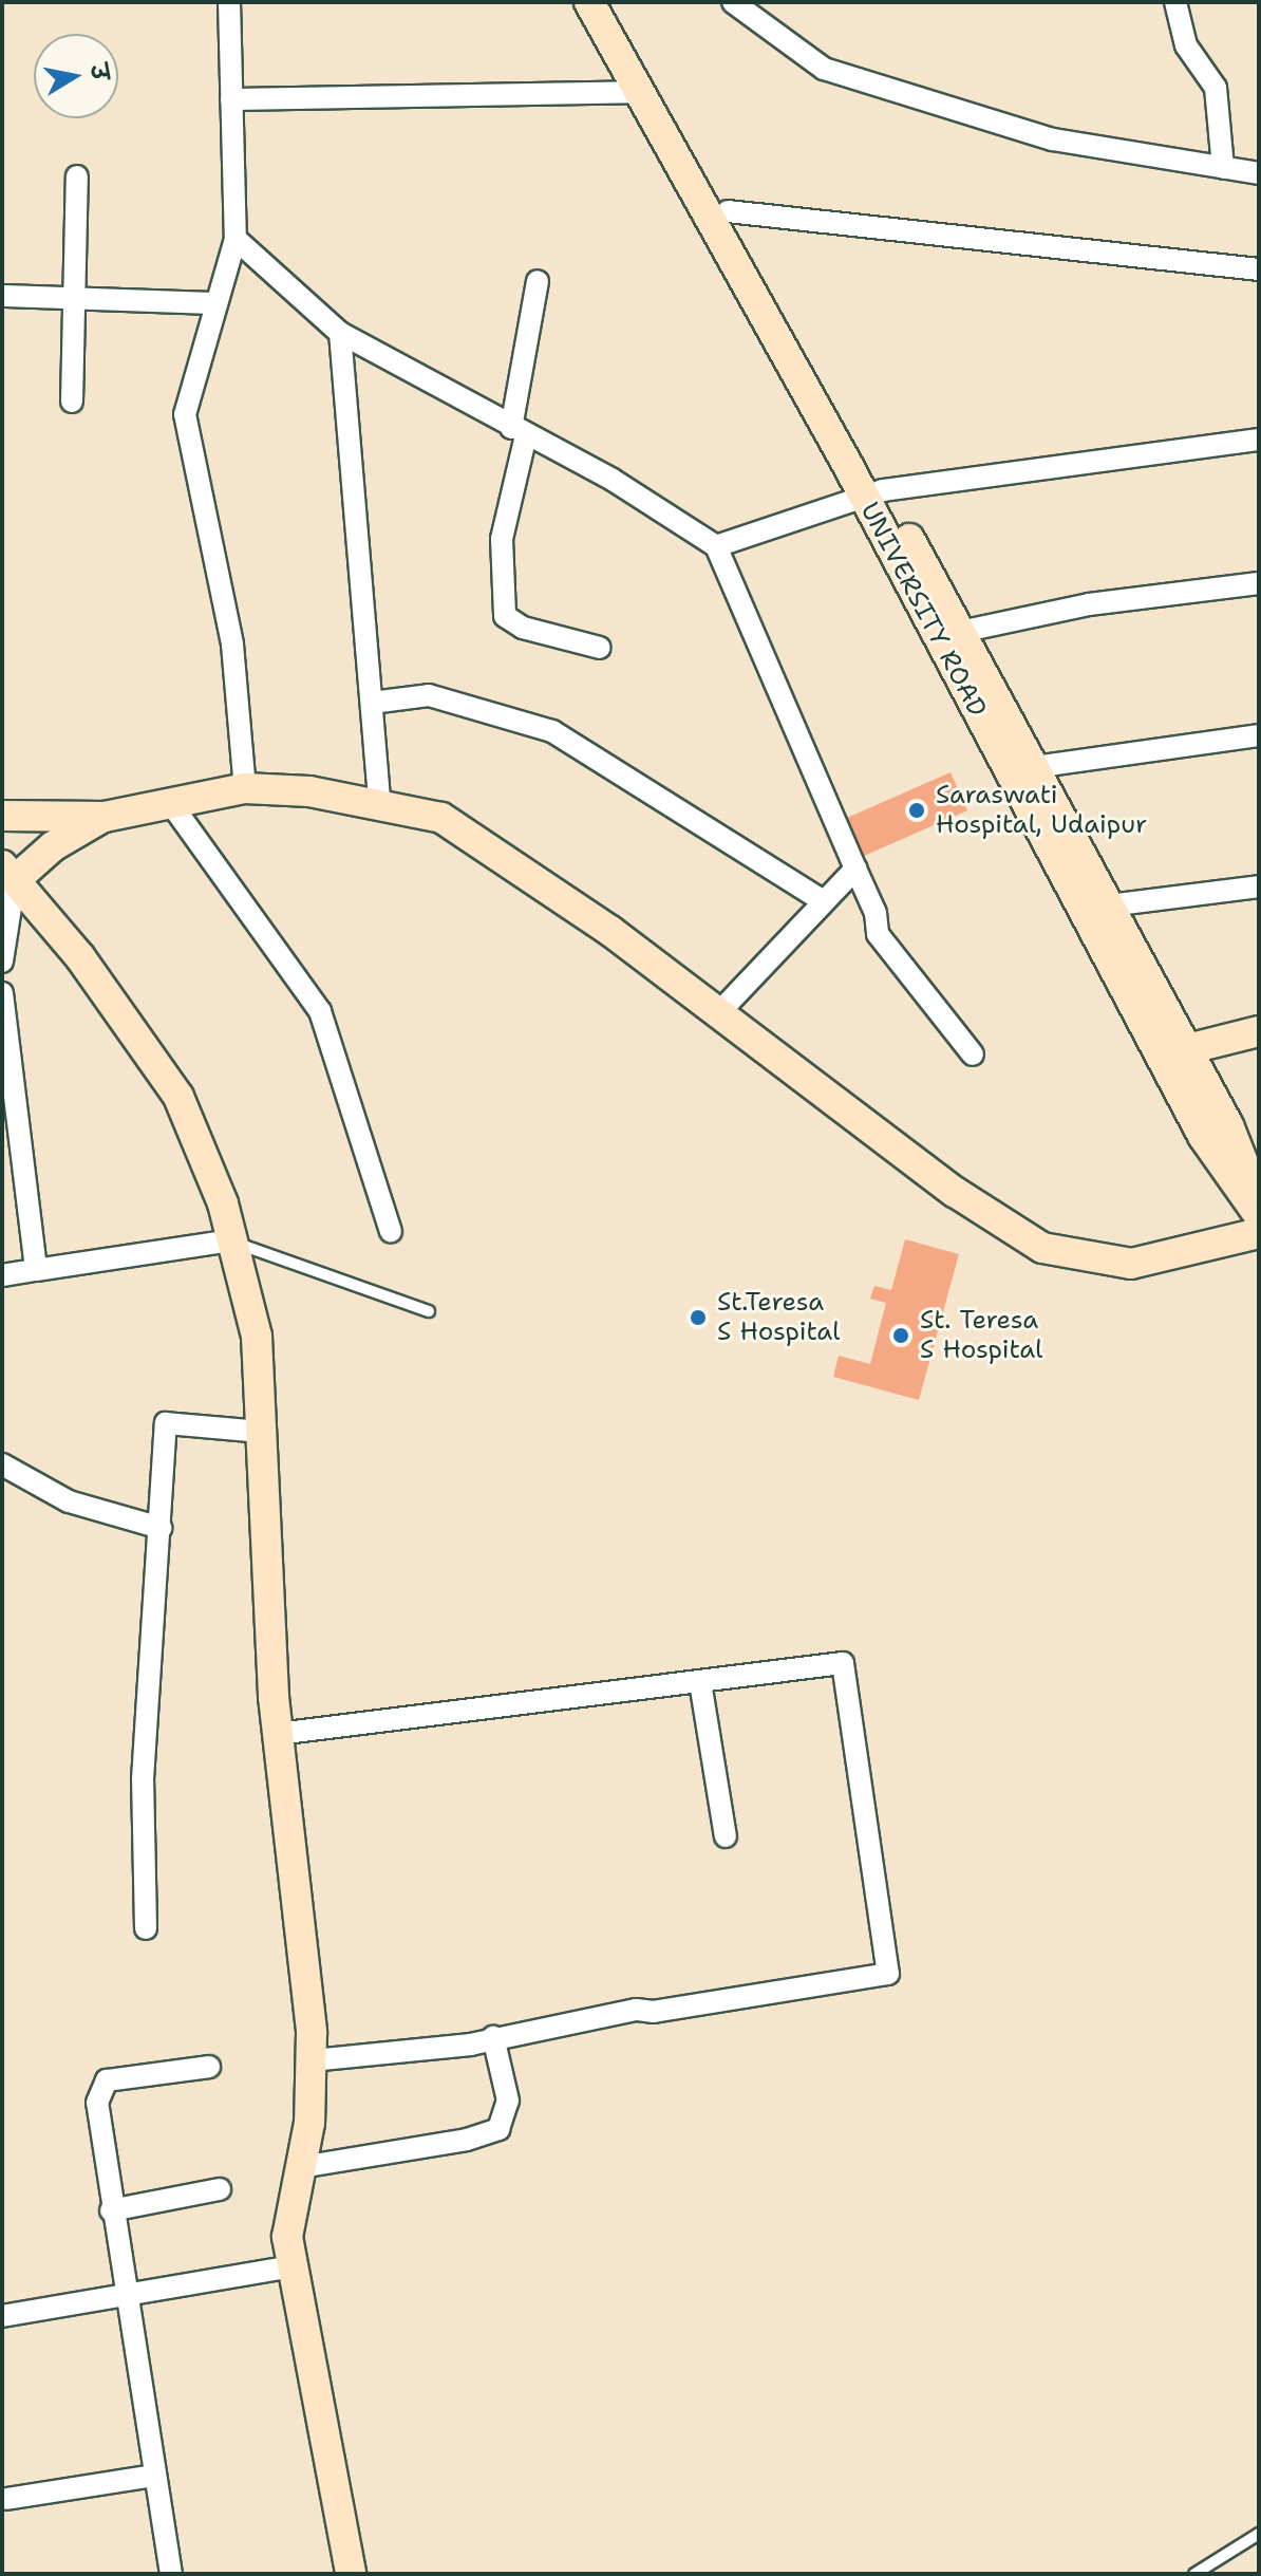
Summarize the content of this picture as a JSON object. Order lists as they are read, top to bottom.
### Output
{
  "streets": {
    "street": ["UNIVERSITY ROAD"]
  },
  "places": ["Saraswati Hospital, Udaipur", "St.Teresa S Hospital", "St. Teresa S Hospital"],
  "north": "right"
}
